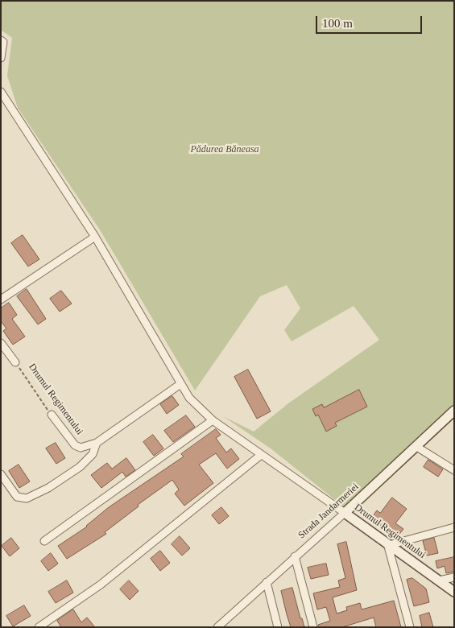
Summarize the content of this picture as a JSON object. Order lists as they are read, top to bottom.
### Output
{
  "streets": {
    "street": ["Drumul Regimentului", "Strada Jandarmeriei"]
  },
  "crossings": [
    ["Drumul Regimentului", "Strada Jandarmeriei"]
  ],
  "parks": ["Pădurea Băneasa"],
  "scale_bar": "100 m"
}
